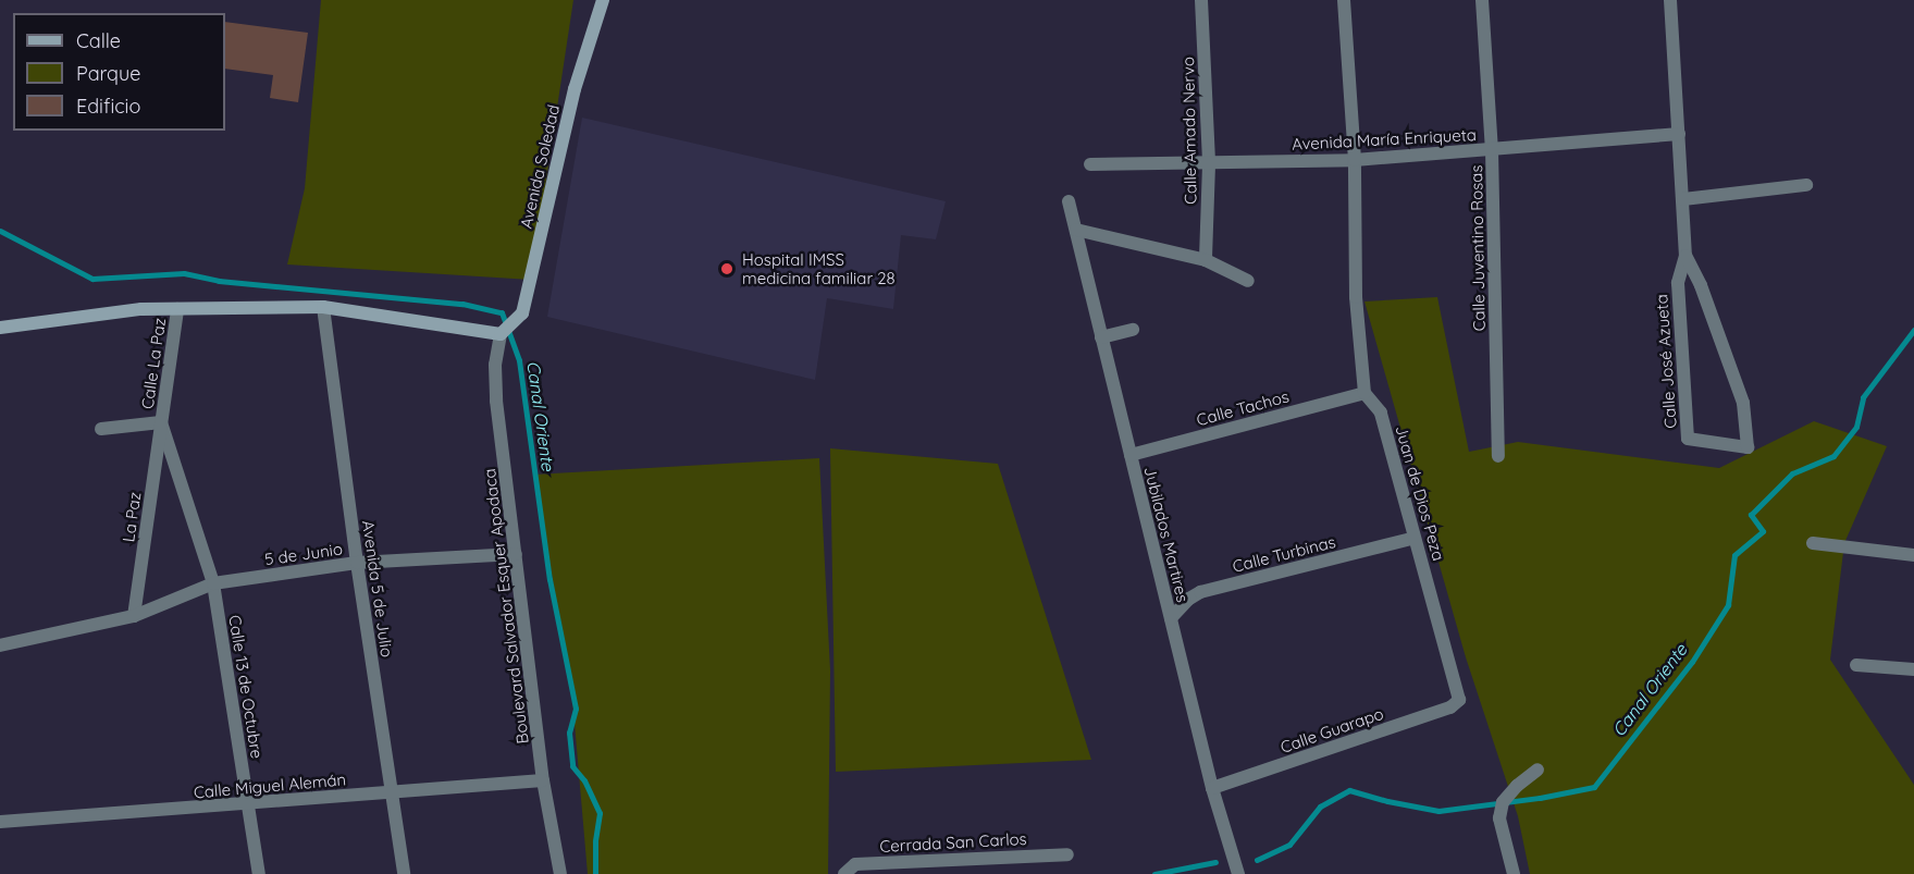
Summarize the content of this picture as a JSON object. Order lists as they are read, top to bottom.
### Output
{
  "streets": {
    "main road": ["Avenida Soledad"],
    "street": [
      "Calle Amado Nervo",
      "Avenida María Enriqueta",
      "Calle Juventino Rosas",
      "Calle José Azueta",
      "Calle La Paz",
      "Calle Tachos",
      "Juan de Dios Peza",
      "La Paz",
      "Jubilados Martires",
      "5 de Junio",
      "Calle Turbinas",
      "Avenida 5 de Julio",
      "Boulevard Salvador Esquer Apodaca",
      "Calle 13 de Octubre",
      "Calle Guarapo",
      "Calle Miguel Alemán",
      "Cerrada San Carlos"
    ]
  },
  "crossings": [
    ["Calle Amado Nervo", "Avenida María Enriqueta"],
    ["Avenida María Enriqueta", "Calle Juventino Rosas"],
    ["Avenida María Enriqueta", "Calle José Azueta"],
    ["Avenida María Enriqueta", "Juan de Dios Peza"],
    ["Avenida Soledad", "Boulevard Salvador Esquer Apodaca"],
    ["Calle La Paz", "La Paz"],
    ["Calle La Paz", "Calle 13 de Octubre"],
    ["Calle Tachos", "Juan de Dios Peza"],
    ["Calle Tachos", "Jubilados Martires"],
    ["Juan de Dios Peza", "Calle Turbinas"],
    ["Juan de Dios Peza", "Calle Guarapo"],
    ["La Paz", "5 de Junio"],
    ["La Paz", "Calle 13 de Octubre"],
    ["Jubilados Martires", "Calle Turbinas"],
    ["Jubilados Martires", "Calle Guarapo"],
    ["5 de Junio", "Avenida 5 de Julio"],
    ["5 de Junio", "Boulevard Salvador Esquer Apodaca"],
    ["5 de Junio", "Calle 13 de Octubre"],
    ["Avenida 5 de Julio", "Calle Miguel Alemán"],
    ["Boulevard Salvador Esquer Apodaca", "Calle Miguel Alemán"],
    ["Calle 13 de Octubre", "Calle Miguel Alemán"]
  ],
  "water": ["Canal Oriente"],
  "places": ["Hospital IMSS medicina familiar 28"],
  "legend": ["Calle", "Parque", "Edificio"]
}
